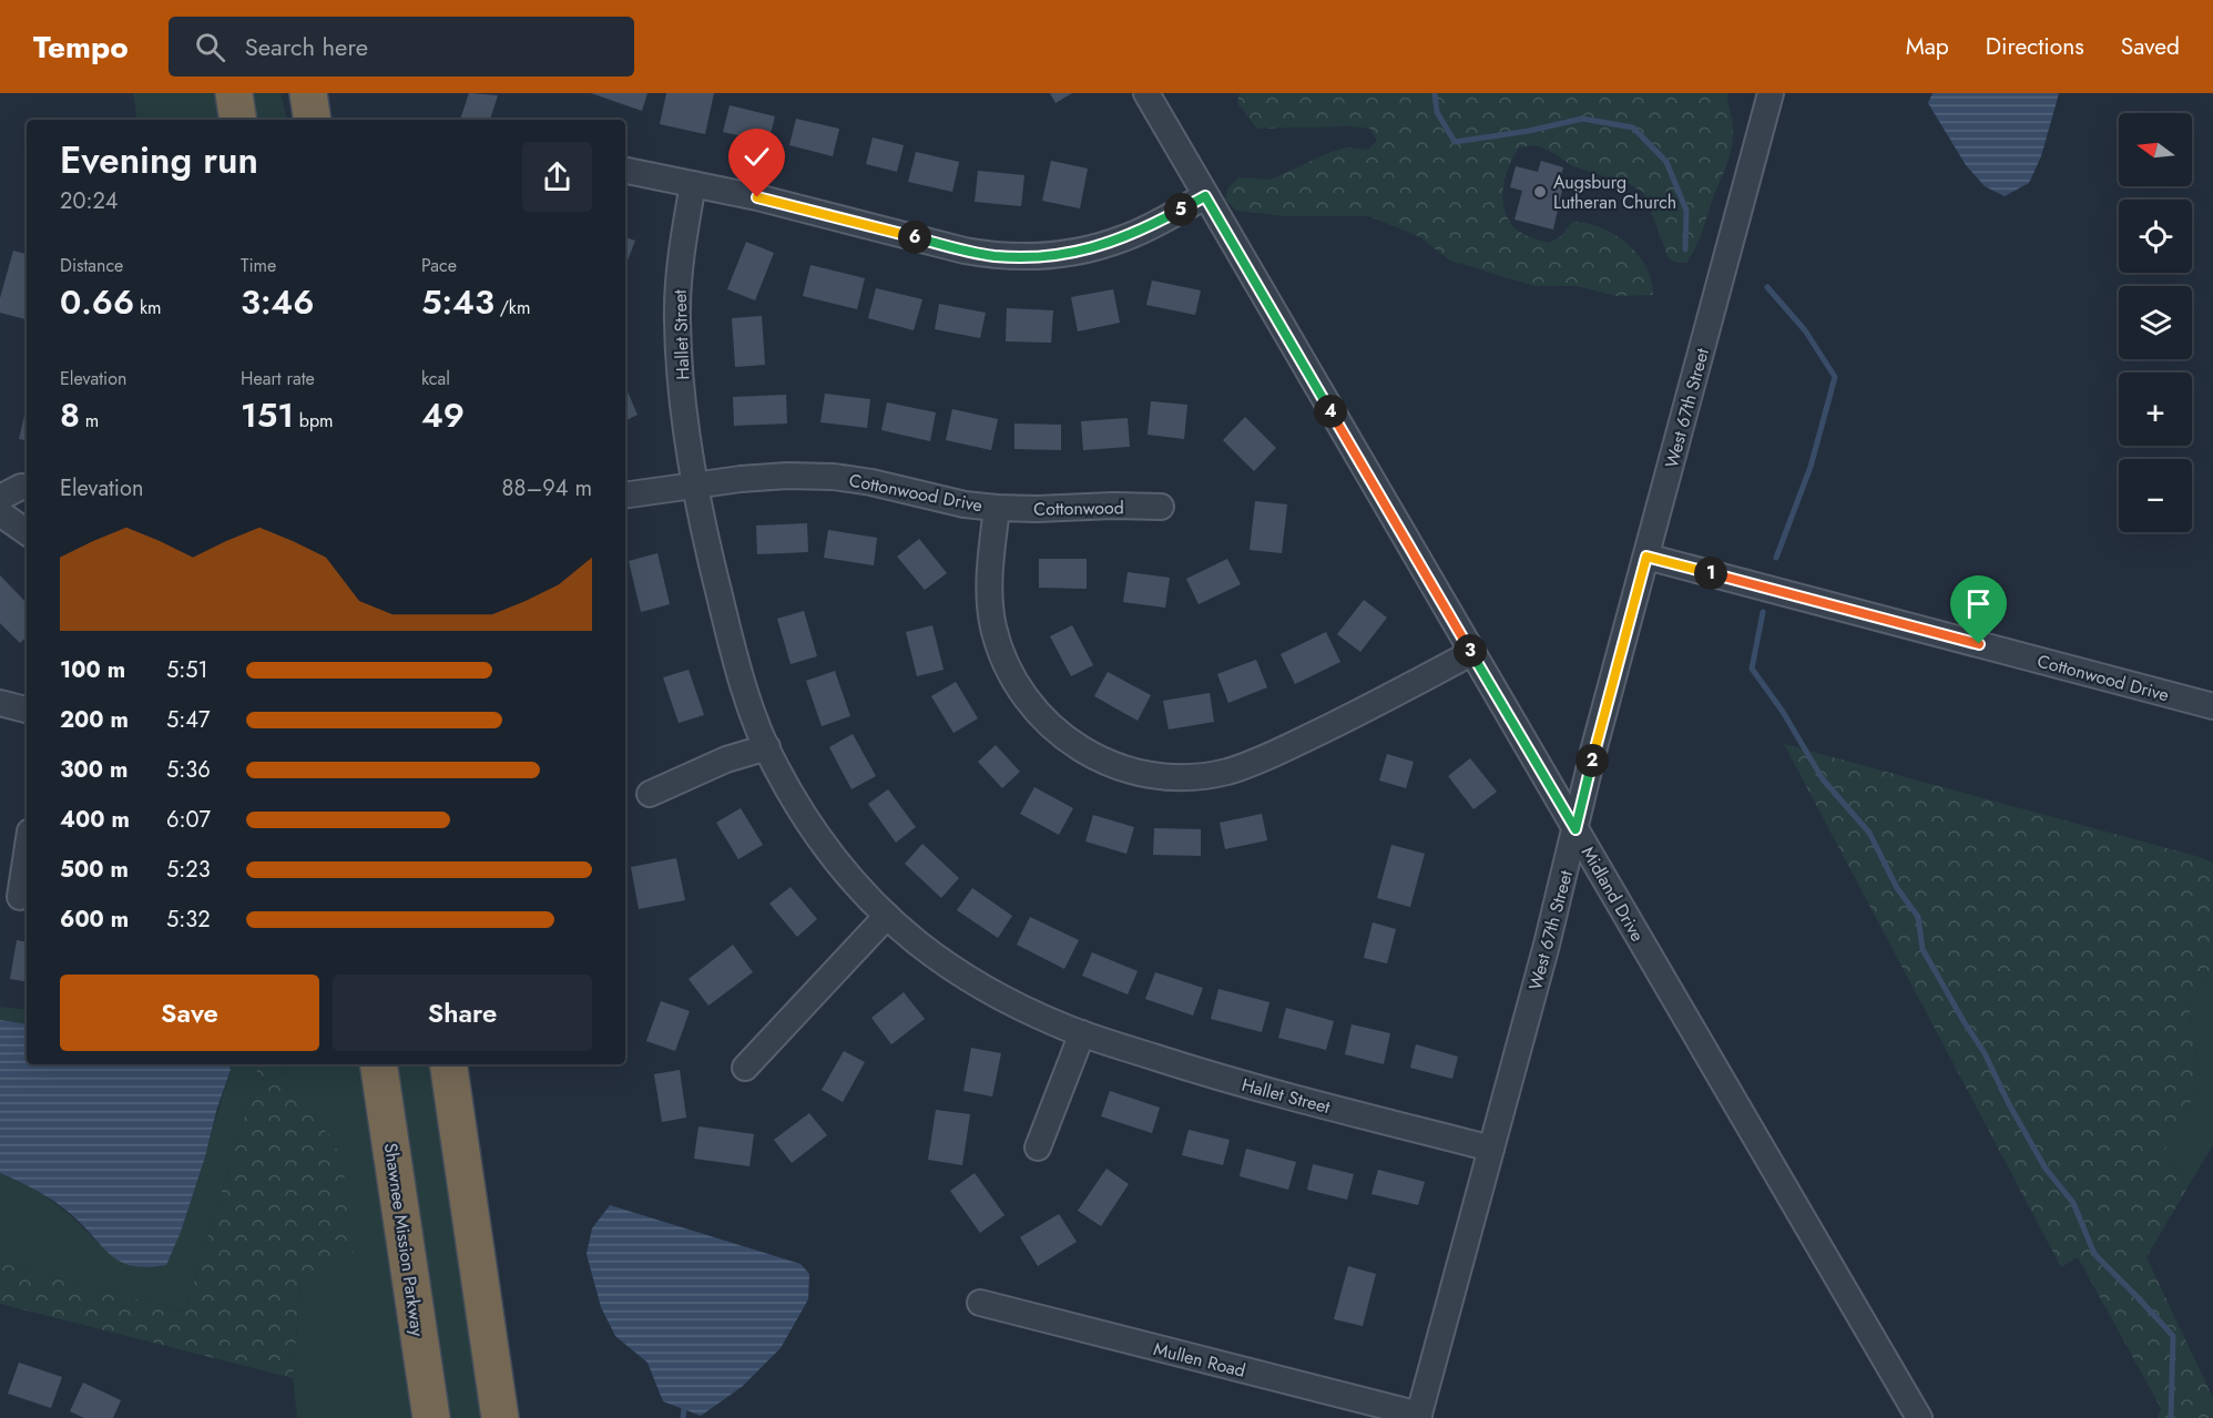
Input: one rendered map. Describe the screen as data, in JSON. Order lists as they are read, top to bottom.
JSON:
{
  "streets": {
    "highway": ["Shawnee Mission Parkway"],
    "street": [
      "Hallet Street",
      "West 67th Street",
      "Cottonwood Drive",
      "Cottonwood",
      "Midland Drive",
      "Mullen Road"
    ]
  },
  "crossings": [
    ["Hallet Street", "West 67th Street"],
    ["Hallet Street", "Cottonwood Drive"],
    ["West 67th Street", "Cottonwood Drive"],
    ["West 67th Street", "Midland Drive"],
    ["West 67th Street", "Mullen Road"],
    ["Cottonwood Drive", "Cottonwood"],
    ["Cottonwood Drive", "Midland Drive"]
  ],
  "places": ["Augsburg Lutheran Church"],
  "north": "left",
  "page": {
    "header": "Tempo",
    "search": "Search here",
    "nav": ["Map", "Directions", "Saved"],
    "map_buttons": ["+", "−"],
    "heading": ["Evening run", "20:24"],
    "pins": [
      "5",
      "6",
      "4",
      "1",
      "3",
      "2"
    ],
    "stats": [
      ["Distance", "0.66 km"],
      ["Time", "3:46"],
      ["Pace", "5:43 /km"],
      ["Elevation", "8 m"],
      ["Heart rate", "151 bpm"],
      ["kcal", "49"]
    ],
    "chart": ["Elevation", "88–94 m"],
    "list": [
      {
        "name": "100 m",
        "note": "5:51"
      },
      {
        "name": "200 m",
        "note": "5:47"
      },
      {
        "name": "300 m",
        "note": "5:36"
      },
      {
        "name": "400 m",
        "note": "6:07"
      },
      {
        "name": "500 m",
        "note": "5:23"
      },
      {
        "name": "600 m",
        "note": "5:32"
      }
    ],
    "buttons": ["Save", "Share"]
  }
}
